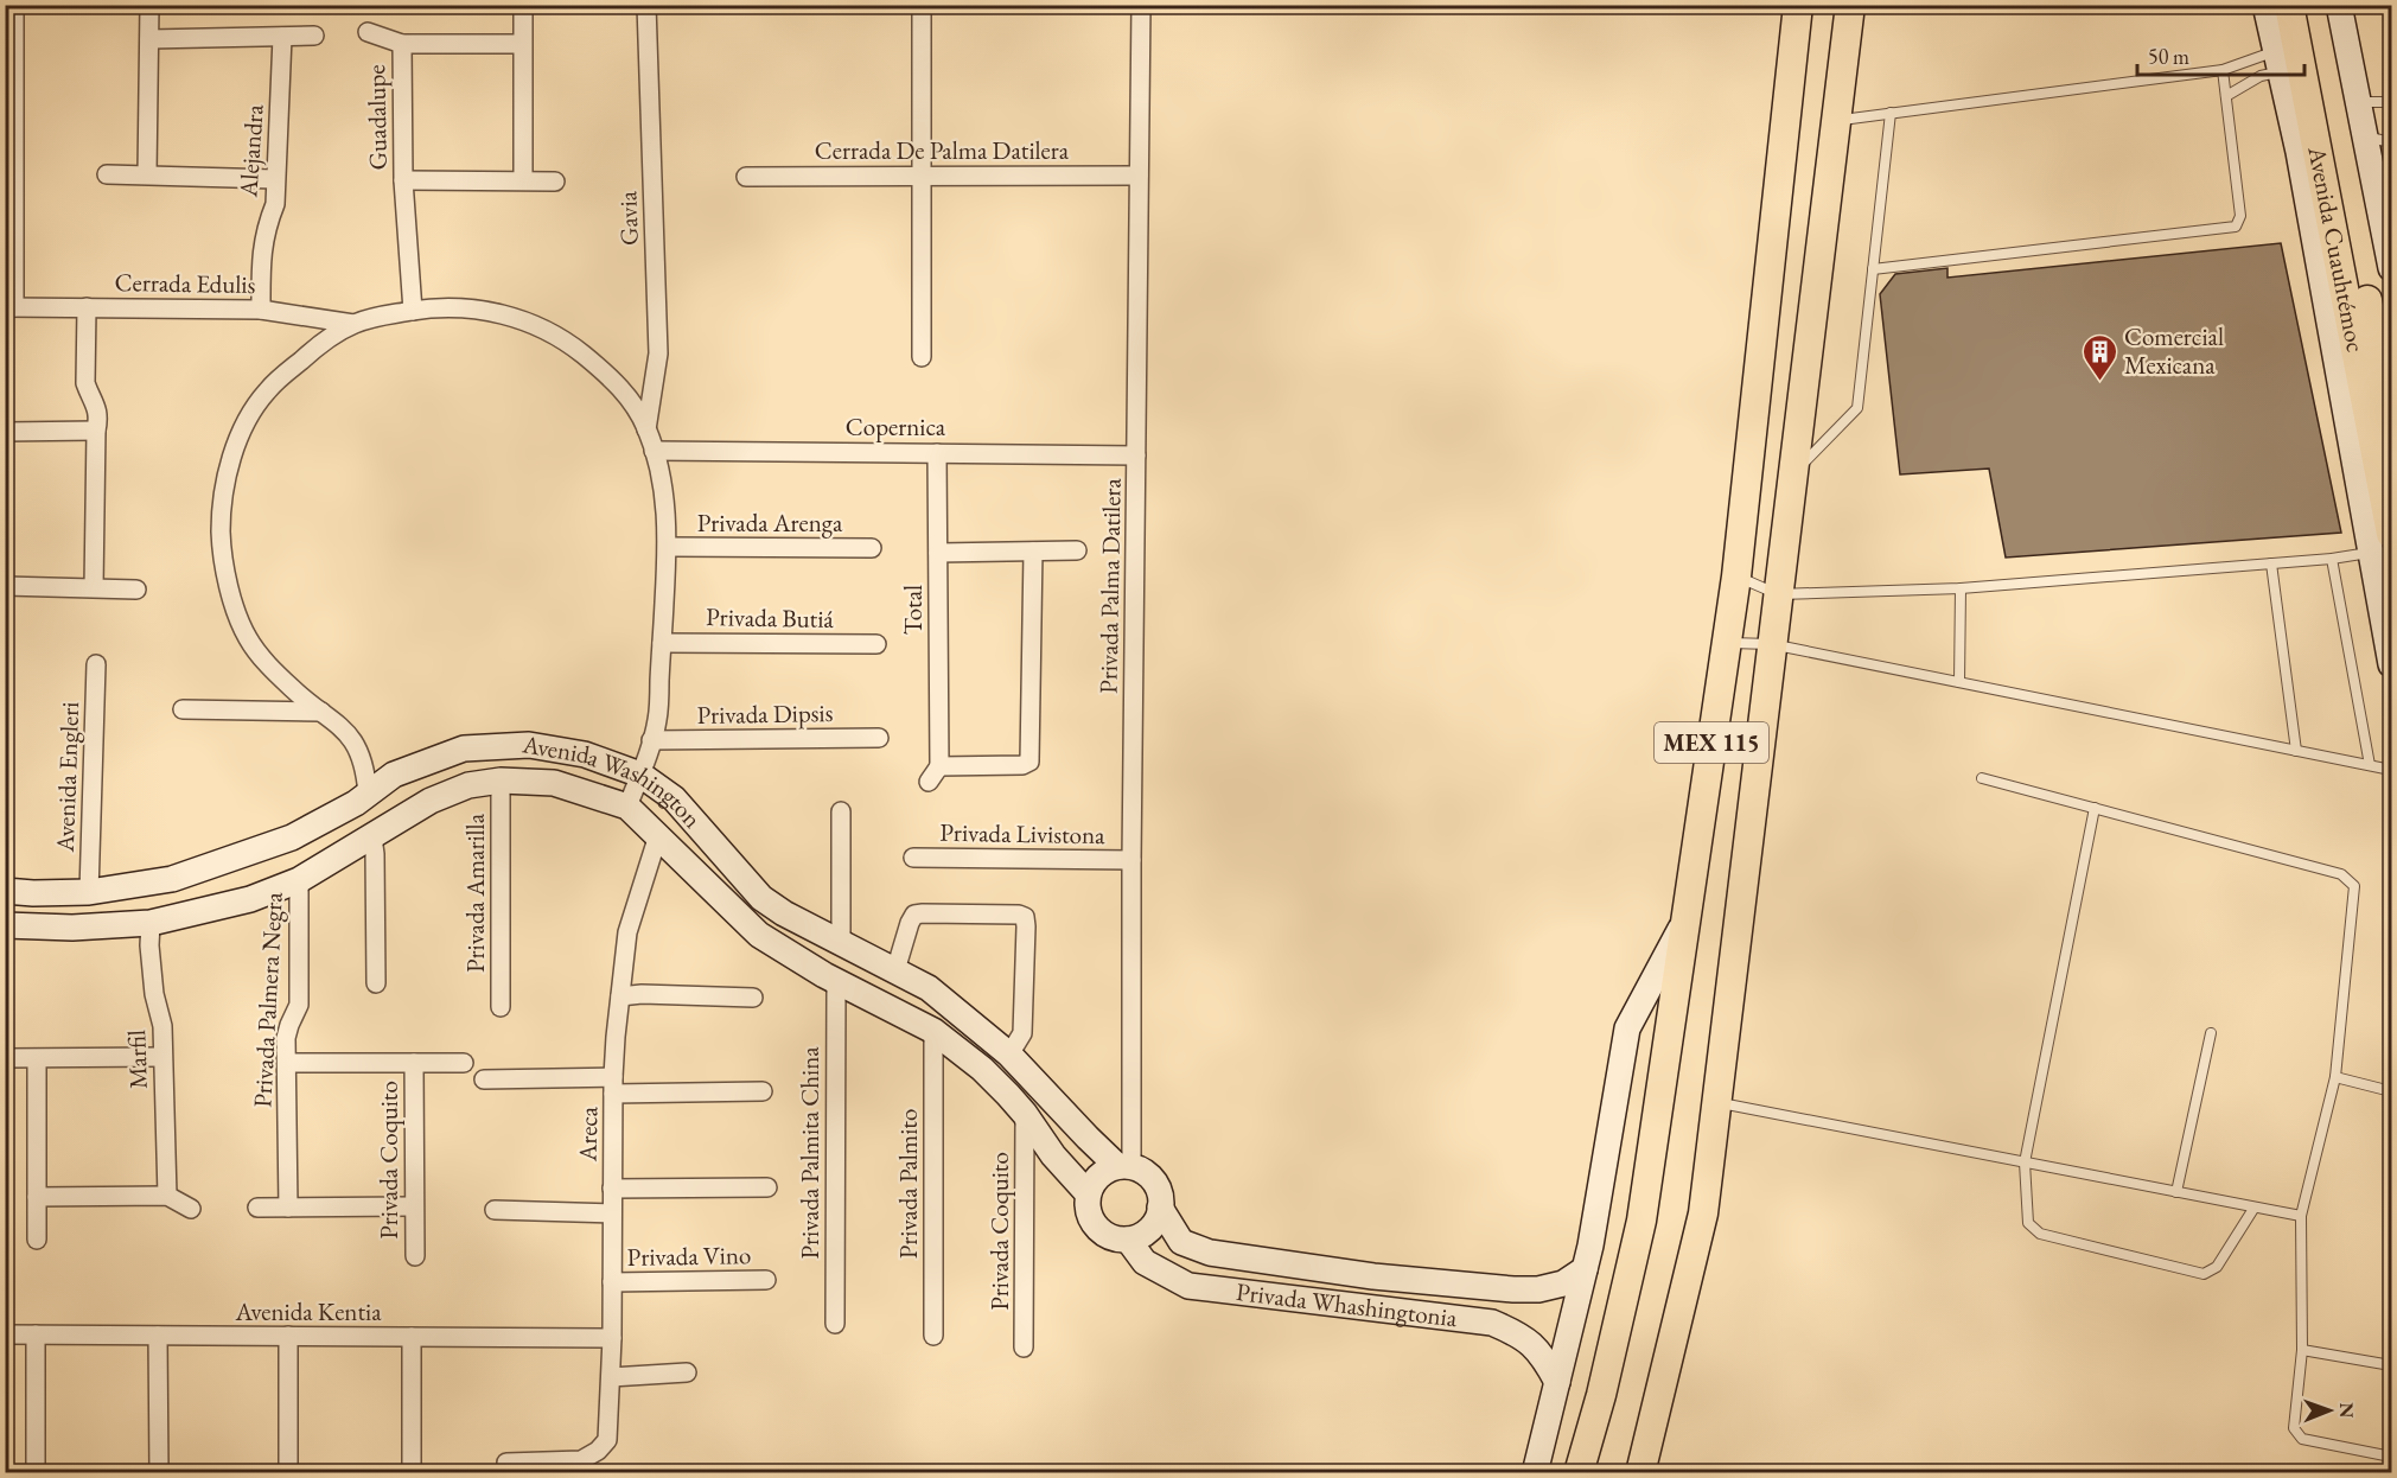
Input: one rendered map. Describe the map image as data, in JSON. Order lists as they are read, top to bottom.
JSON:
{
  "streets": {
    "main road": [
      "Avenida Cuauhtémoc",
      "MEX 115",
      "Avenida Washington",
      "Privada Whashingtonia"
    ],
    "street": [
      "Guadalupe",
      "Alejandra",
      "Cerrada De Palma Datilera",
      "Gavia",
      "Cerrada Edulis",
      "Copernica",
      "Privada Arenga",
      "Privada Palma Datilera",
      "Total",
      "Privada Butiá",
      "Privada Dipsis",
      "Avenida Engleri",
      "Privada Livistona",
      "Privada Amarilla",
      "Privada Palmera Negra",
      "Marfil",
      "Areca",
      "Privada Palmita China",
      "Privada Coquito",
      "Privada Palmito",
      "Privada Vino",
      "Avenida Kentia"
    ]
  },
  "crossings": [
    ["Alejandra", "Cerrada Edulis"],
    ["Cerrada De Palma Datilera", "Privada Palma Datilera"],
    ["Copernica", "Privada Palma Datilera"],
    ["Copernica", "Total"],
    ["Privada Palma Datilera", "Avenida Washington"],
    ["Privada Palma Datilera", "Privada Livistona"],
    ["Privada Palma Datilera", "Privada Whashingtonia"],
    ["Avenida Engleri", "Avenida Washington"],
    ["Avenida Washington", "Privada Amarilla"],
    ["Avenida Washington", "Privada Palmera Negra"],
    ["Avenida Washington", "Marfil"],
    ["Avenida Washington", "Areca"],
    ["Avenida Washington", "Privada Palmita China"],
    ["Avenida Washington", "Privada Coquito"],
    ["Avenida Washington", "Privada Palmito"],
    ["Avenida Washington", "Privada Whashingtonia"],
    ["Areca", "Privada Vino"],
    ["Areca", "Avenida Kentia"]
  ],
  "places": {
    "building": ["Comercial Mexicana"]
  },
  "scale_bar": "50 m",
  "north": "right"
}
